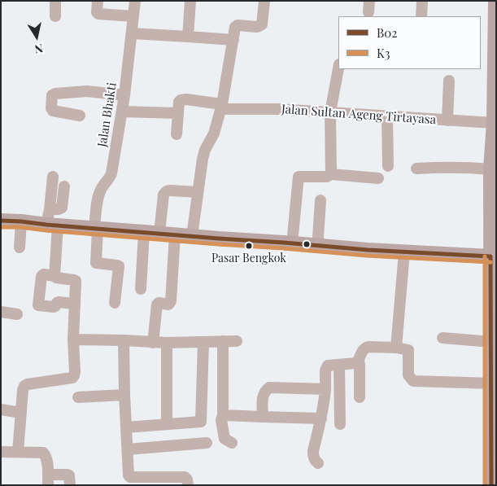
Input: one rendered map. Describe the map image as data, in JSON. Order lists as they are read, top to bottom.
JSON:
{
  "streets": {
    "street": ["Jalan Bhakti", "Jalan Sultan Ageng Tirtayasa"]
  },
  "places": ["Pasar Bengkok"],
  "lines": ["transit line B02", "transit line K3"],
  "legend": ["B02", "K3"],
  "north": "bottom"
}
